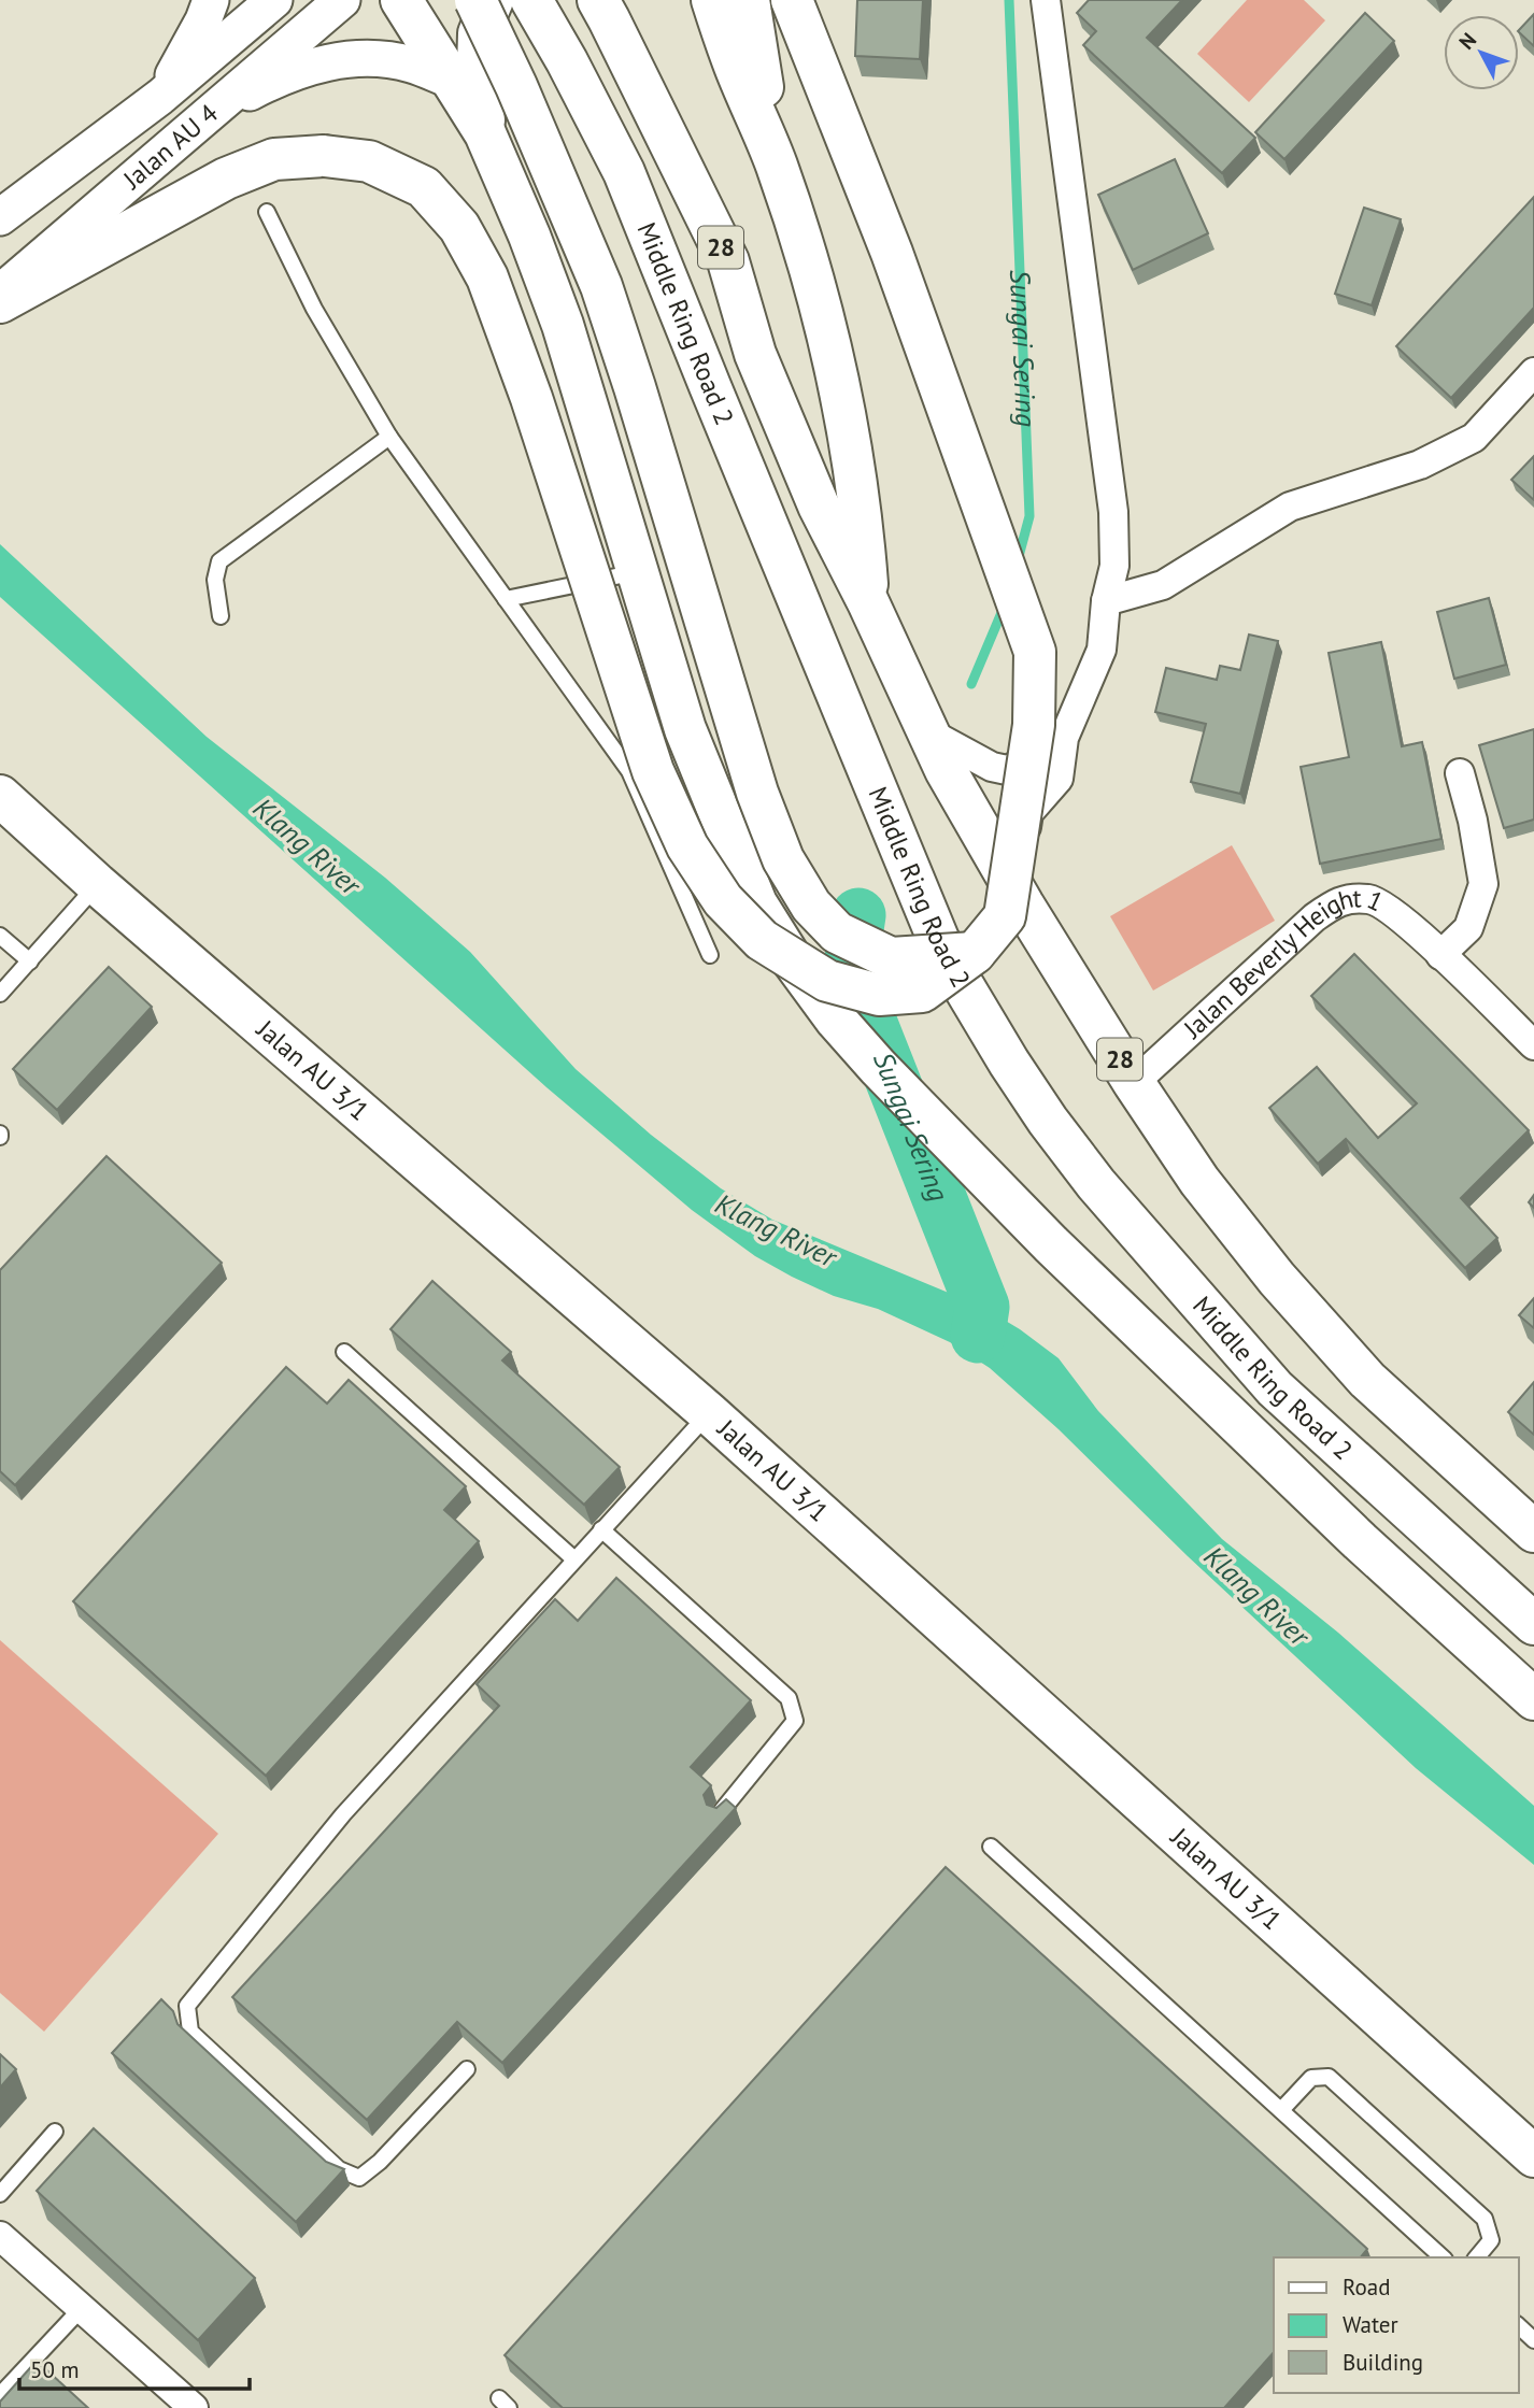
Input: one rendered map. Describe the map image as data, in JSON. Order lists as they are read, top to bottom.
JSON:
{
  "streets": {
    "main road": ["28", "Middle Ring Road 2", "Jalan AU 3/1"],
    "street": ["Jalan AU 4", "Jalan Beverly Height 1"]
  },
  "crossings": [
    ["Middle Ring Road 2", "Jalan Beverly Height 1"]
  ],
  "water": ["Sungai Sering", "Klang River"],
  "legend": ["Road", "Water", "Building"],
  "scale_bar": "50 m",
  "north": "top left"
}
